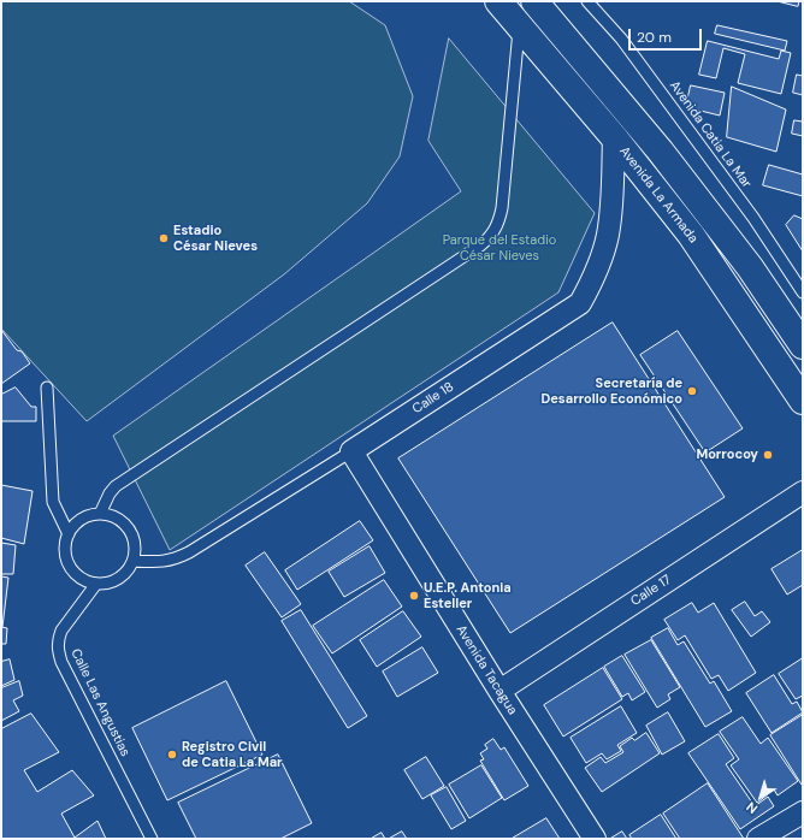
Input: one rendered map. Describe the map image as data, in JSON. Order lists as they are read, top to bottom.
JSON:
{
  "streets": {
    "main road": ["Avenida La Armada"],
    "street": ["Calle 18", "Calle 17", "Avenida Tacagua"],
    "lane": ["Avenida Catia La Mar", "Calle Las Angustias"]
  },
  "crossings": [
    ["Avenida La Armada", "Calle 18"],
    ["Calle 18", "Avenida Tacagua"],
    ["Calle 18", "Calle Las Angustias"],
    ["Calle 17", "Avenida Tacagua"]
  ],
  "parks": ["Parque del Estadio César Nieves"],
  "places": [
    "Estadio César Nieves",
    "Secretaría de Desarrollo Económico",
    "Morrocoy",
    "U.E.P. Antonia Esteller",
    "Registro Civil de Catia La Mar"
  ],
  "scale_bar": "20 m",
  "north": "bottom left"
}
